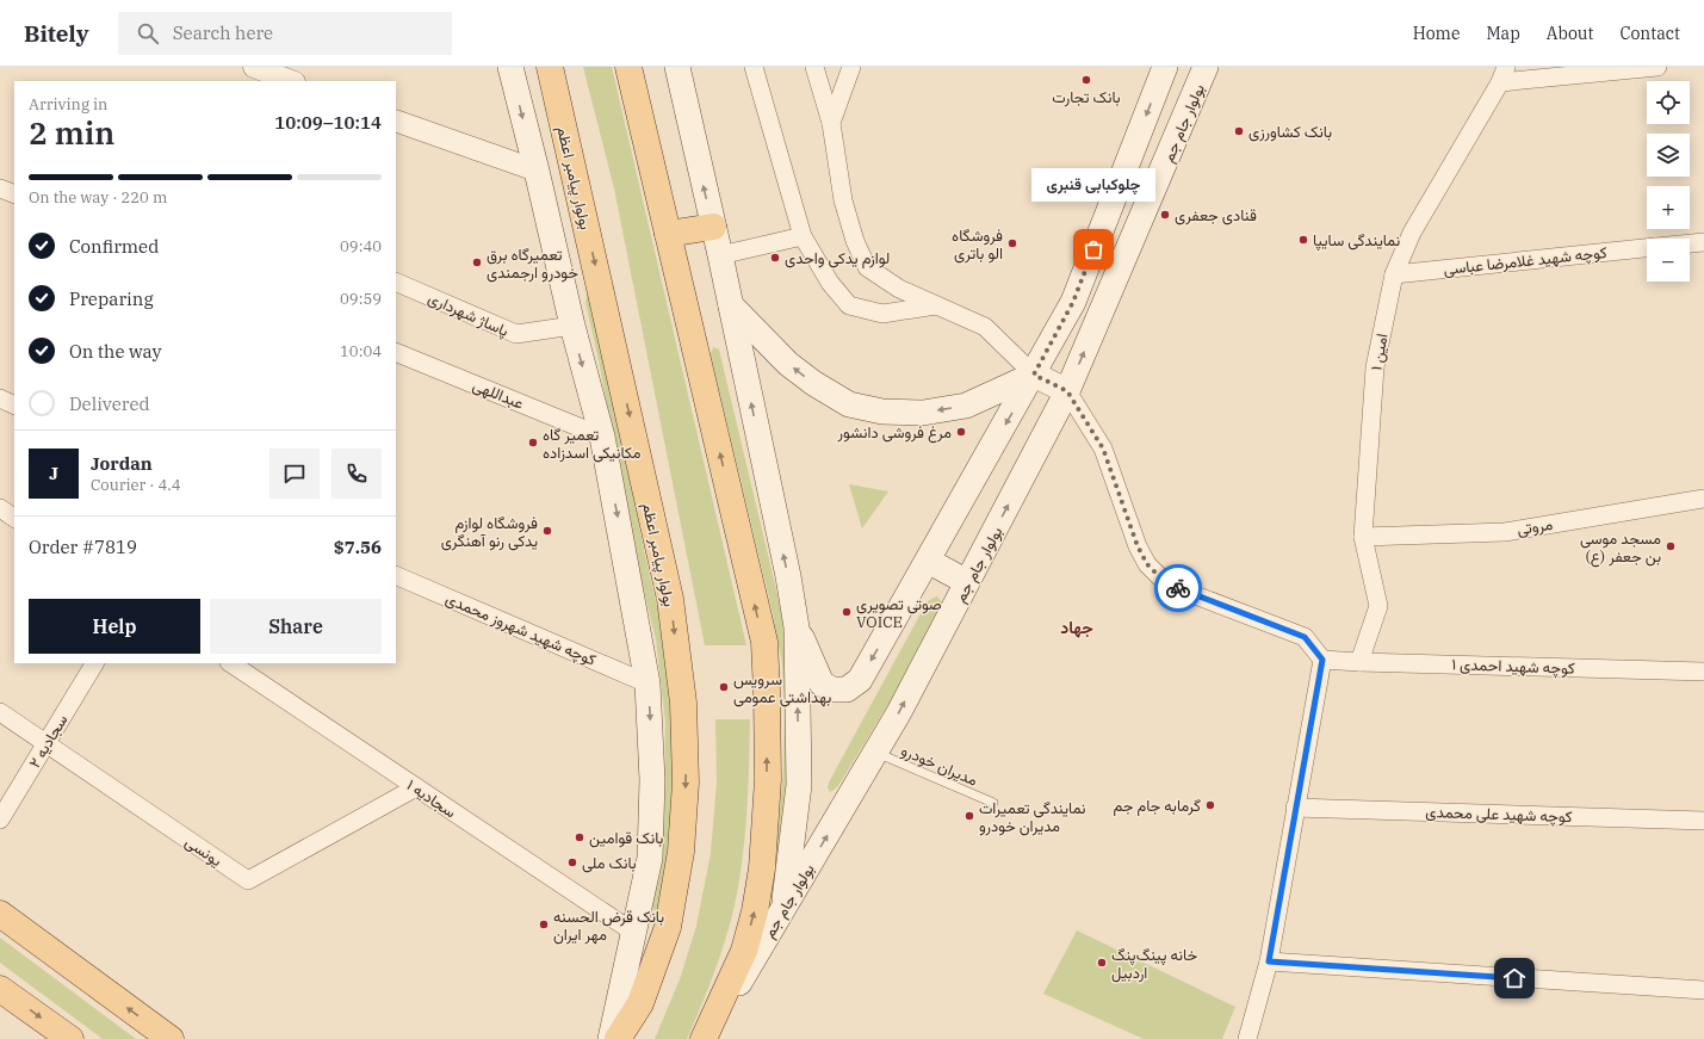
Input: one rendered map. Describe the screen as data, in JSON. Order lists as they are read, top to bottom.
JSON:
{
  "streets": {
    "main road": ["بولوار جام جم", "بولوار پیامبر اعظم"],
    "street": [
      "کوچه شهید غلامرضا عباسی",
      "پاساژ شهرداری",
      "امین ۱",
      "عبداللهی",
      "مروتی",
      "کوچه شهید شهروز محمدی",
      "کوچه شهید احمدی ۱",
      "سجادیه ۲",
      "سجادیه ۱",
      "کوچه شهید علی محمدی",
      "یونسی"
    ],
    "lane": ["مدیران خودرو"]
  },
  "crossings": [
    ["بولوار جام جم", "مدیران خودرو"],
    ["کوچه شهید غلامرضا عباسی", "امین ۱"],
    ["امین ۱", "مروتی"],
    ["امین ۱", "کوچه شهید احمدی ۱"],
    ["سجادیه ۲", "یونسی"],
    ["سجادیه ۱", "یونسی"]
  ],
  "districts": ["جهاد"],
  "places": [
    "بانک تجارت",
    "بانک کشاورزی",
    "قنادی جعفری",
    "نمایندگی سایپا",
    "فروشگاه الو باتری",
    "چلوکبابی قنبری",
    "لوازم یدکی واحدی",
    "تعمیرگاه برق خودرو ارجمندی",
    "مرغ فروشی دانشور",
    "تعمیر گاه مکانیکی اسدزاده",
    "فروشگاه لوازم یدکی رنو آهنگری",
    "مسجد موسی بن جعفر (ع)",
    "صوتی تصویری VOICE",
    "سرویس بهداشتی عمومی",
    "گرمابه جام جم",
    "نمایندگی تعمیرات مدیران خودرو",
    "بانک قوامین",
    "بانک ملی",
    "بانک قرض الحسنه مهر ایران",
    "خانه پینگ‌پنگ اردبیل"
  ],
  "page": {
    "header": "Bitely",
    "search": "Search here",
    "nav": [
      "Home",
      "Map",
      "About",
      "Contact"
    ],
    "map_buttons": ["+", "−"],
    "heading": ["2 min", "Arriving in", "10:09–10:14"],
    "panel": [
      "Jordan",
      "Courier · 4.4",
      "Order #7819",
      "$7.56"
    ],
    "bar": "On the way · 220 m",
    "bubble": "چلوکبابی قنبری",
    "list": [
      ["Confirmed", "09:40"],
      ["Preparing", "09:59"],
      ["On the way", "10:04"],
      "Delivered"
    ],
    "round": "J",
    "buttons": ["Help", "Share"]
  }
}
